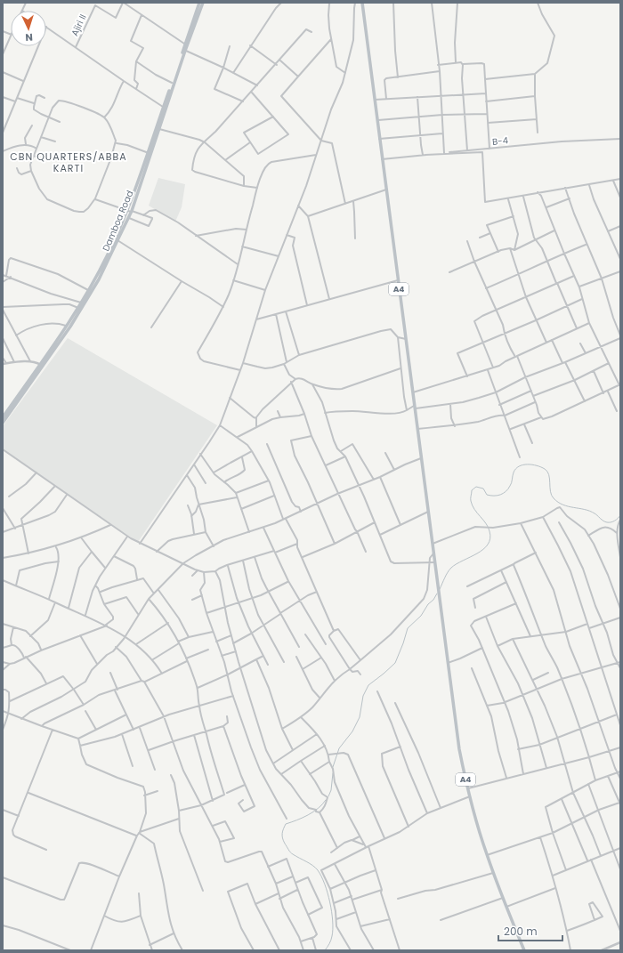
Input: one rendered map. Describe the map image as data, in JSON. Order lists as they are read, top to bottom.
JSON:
{
  "streets": {
    "main road": ["Damboa Road", "A4"],
    "street": ["Ajiri II", "B-4"]
  },
  "crossings": [
    ["Ajiri II", "Damboa Road"],
    ["B-4", "A4"]
  ],
  "districts": ["CBN QUARTERS/ABBA KARTI"],
  "scale_bar": "200 m",
  "north": "bottom"
}
